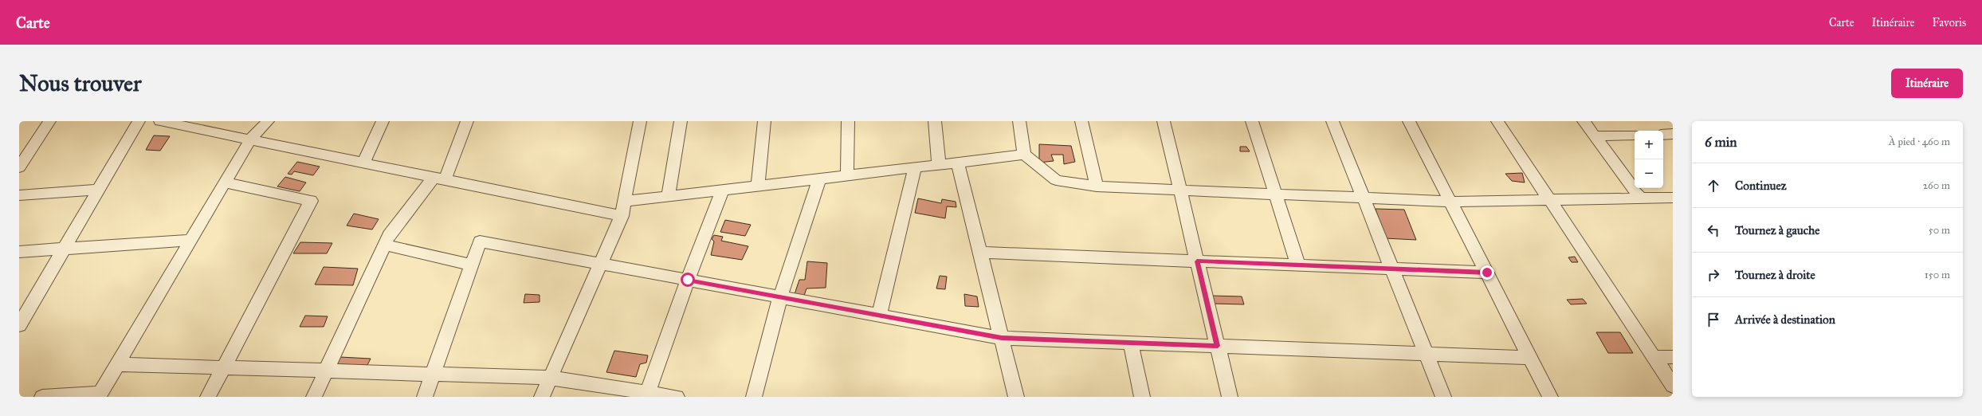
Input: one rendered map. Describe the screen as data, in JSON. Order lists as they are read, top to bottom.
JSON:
{
  "page": {
    "header": "Carte",
    "nav": ["Carte", "Itinéraire", "Favoris"],
    "buttons": "Itinéraire",
    "title": "Nous trouver",
    "heading": ["6 min", "À pied · 460 m"],
    "map_buttons": ["+", "−"],
    "list": [
      ["Continuez", "260 m"],
      ["Tournez à gauche", "50 m"],
      ["Tournez à droite", "150 m"],
      "Arrivée à destination"
    ]
  }
}
